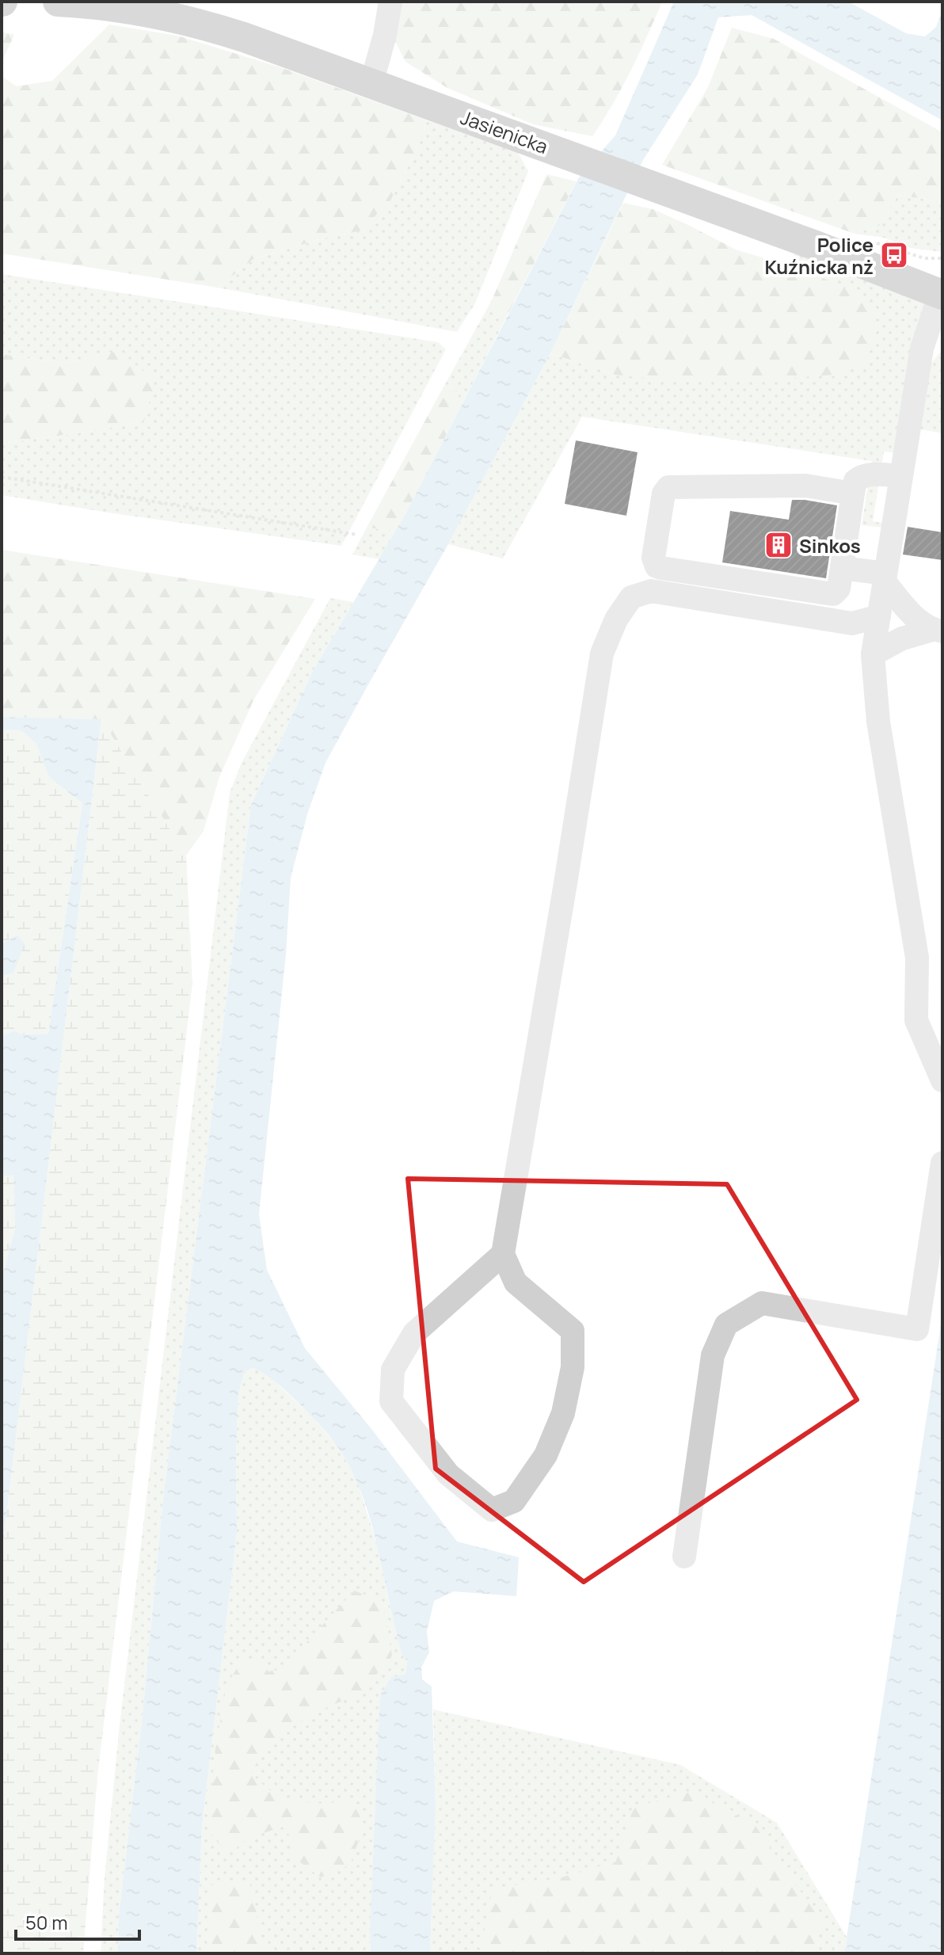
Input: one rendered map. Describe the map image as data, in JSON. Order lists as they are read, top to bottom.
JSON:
{
  "streets": {
    "main road": ["Jasienicka"]
  },
  "places": {
    "bus stop": ["Police Kuźnicka nż"],
    "building": ["Sinkos"]
  },
  "scale_bar": "50 m"
}
